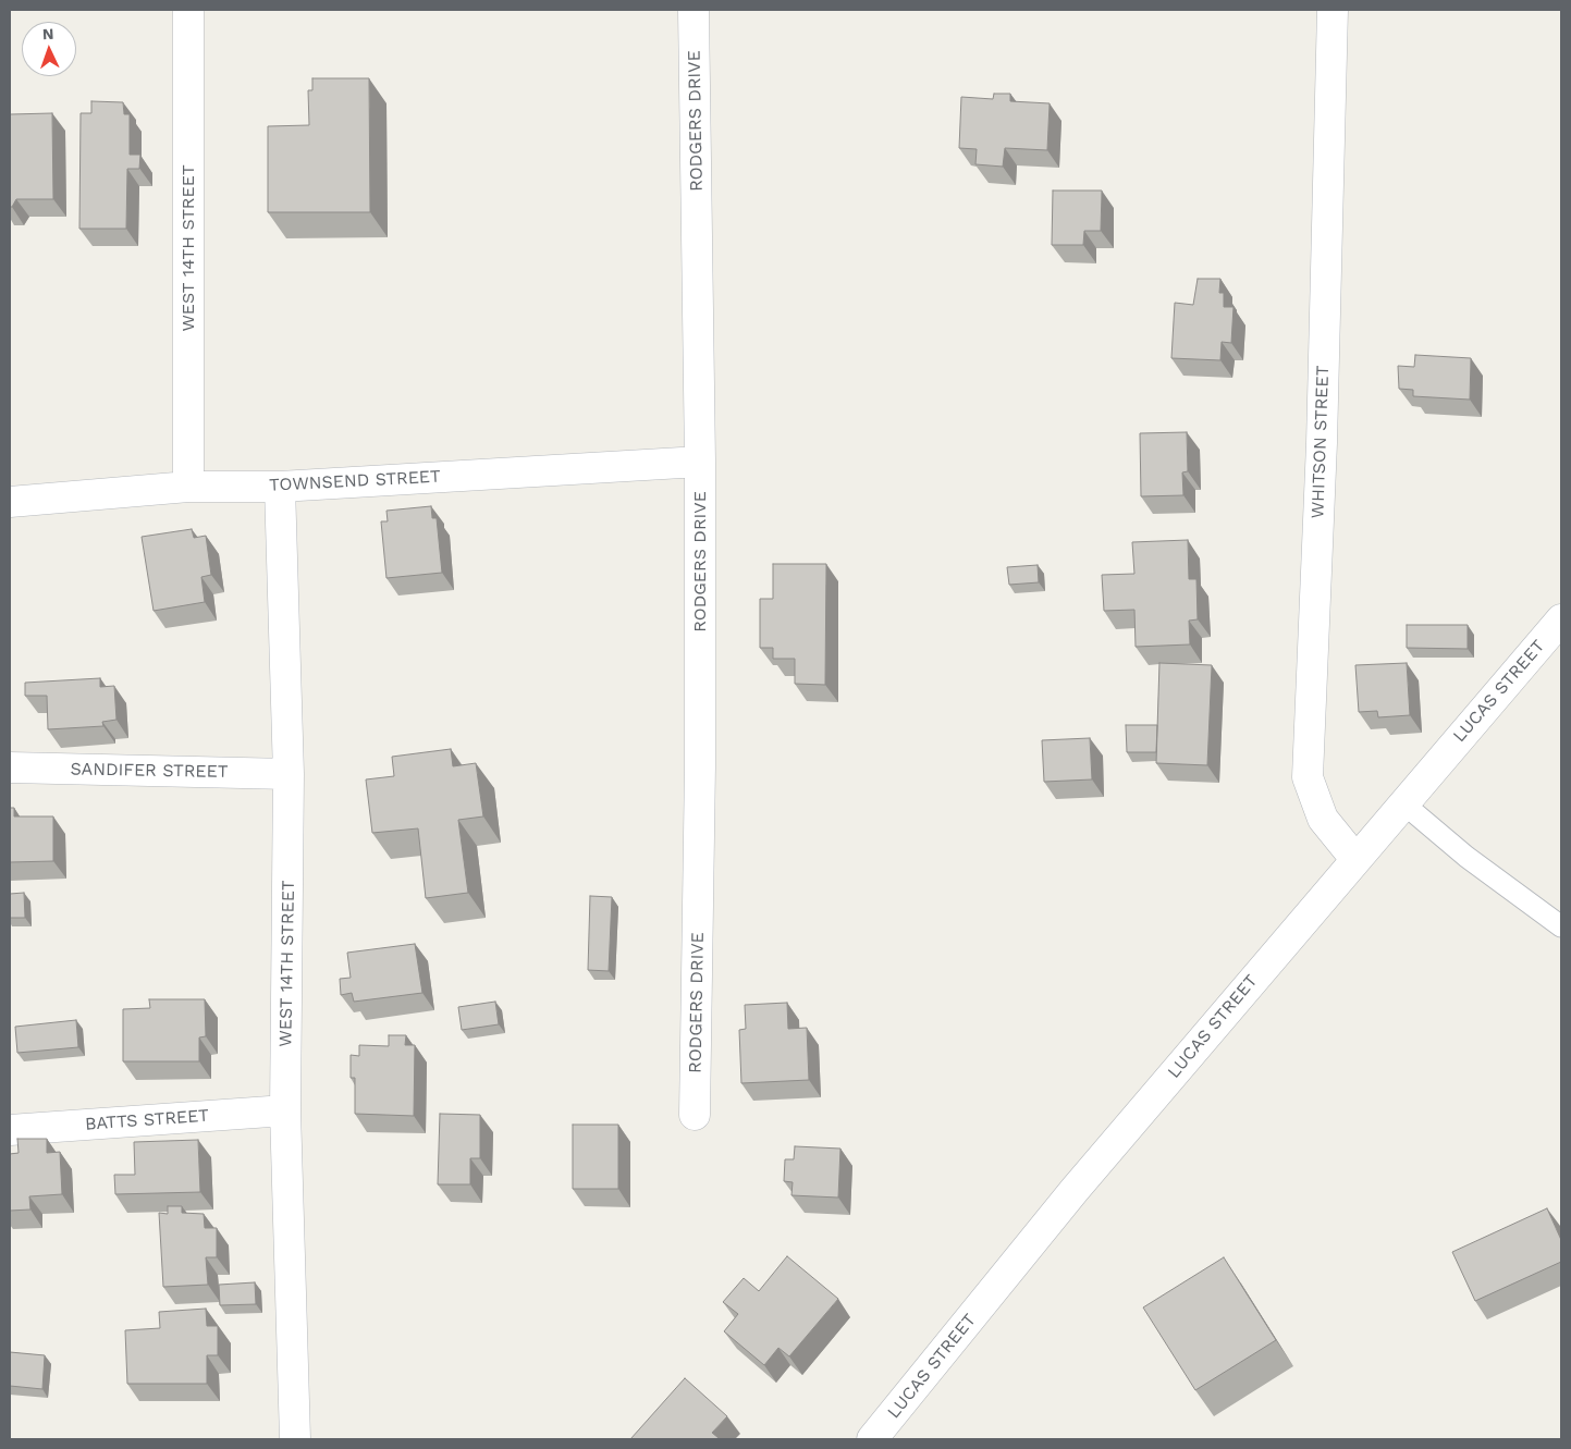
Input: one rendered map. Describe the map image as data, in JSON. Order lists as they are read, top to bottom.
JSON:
{
  "streets": {
    "street": [
      "RODGERS DRIVE",
      "WEST 14TH STREET",
      "WHITSON STREET",
      "TOWNSEND STREET",
      "LUCAS STREET",
      "SANDIFER STREET",
      "BATTS STREET"
    ]
  },
  "crossings": [
    ["RODGERS DRIVE", "TOWNSEND STREET"],
    ["WEST 14TH STREET", "TOWNSEND STREET"],
    ["WEST 14TH STREET", "SANDIFER STREET"],
    ["WEST 14TH STREET", "BATTS STREET"],
    ["WHITSON STREET", "LUCAS STREET"]
  ],
  "north": "top"
}
